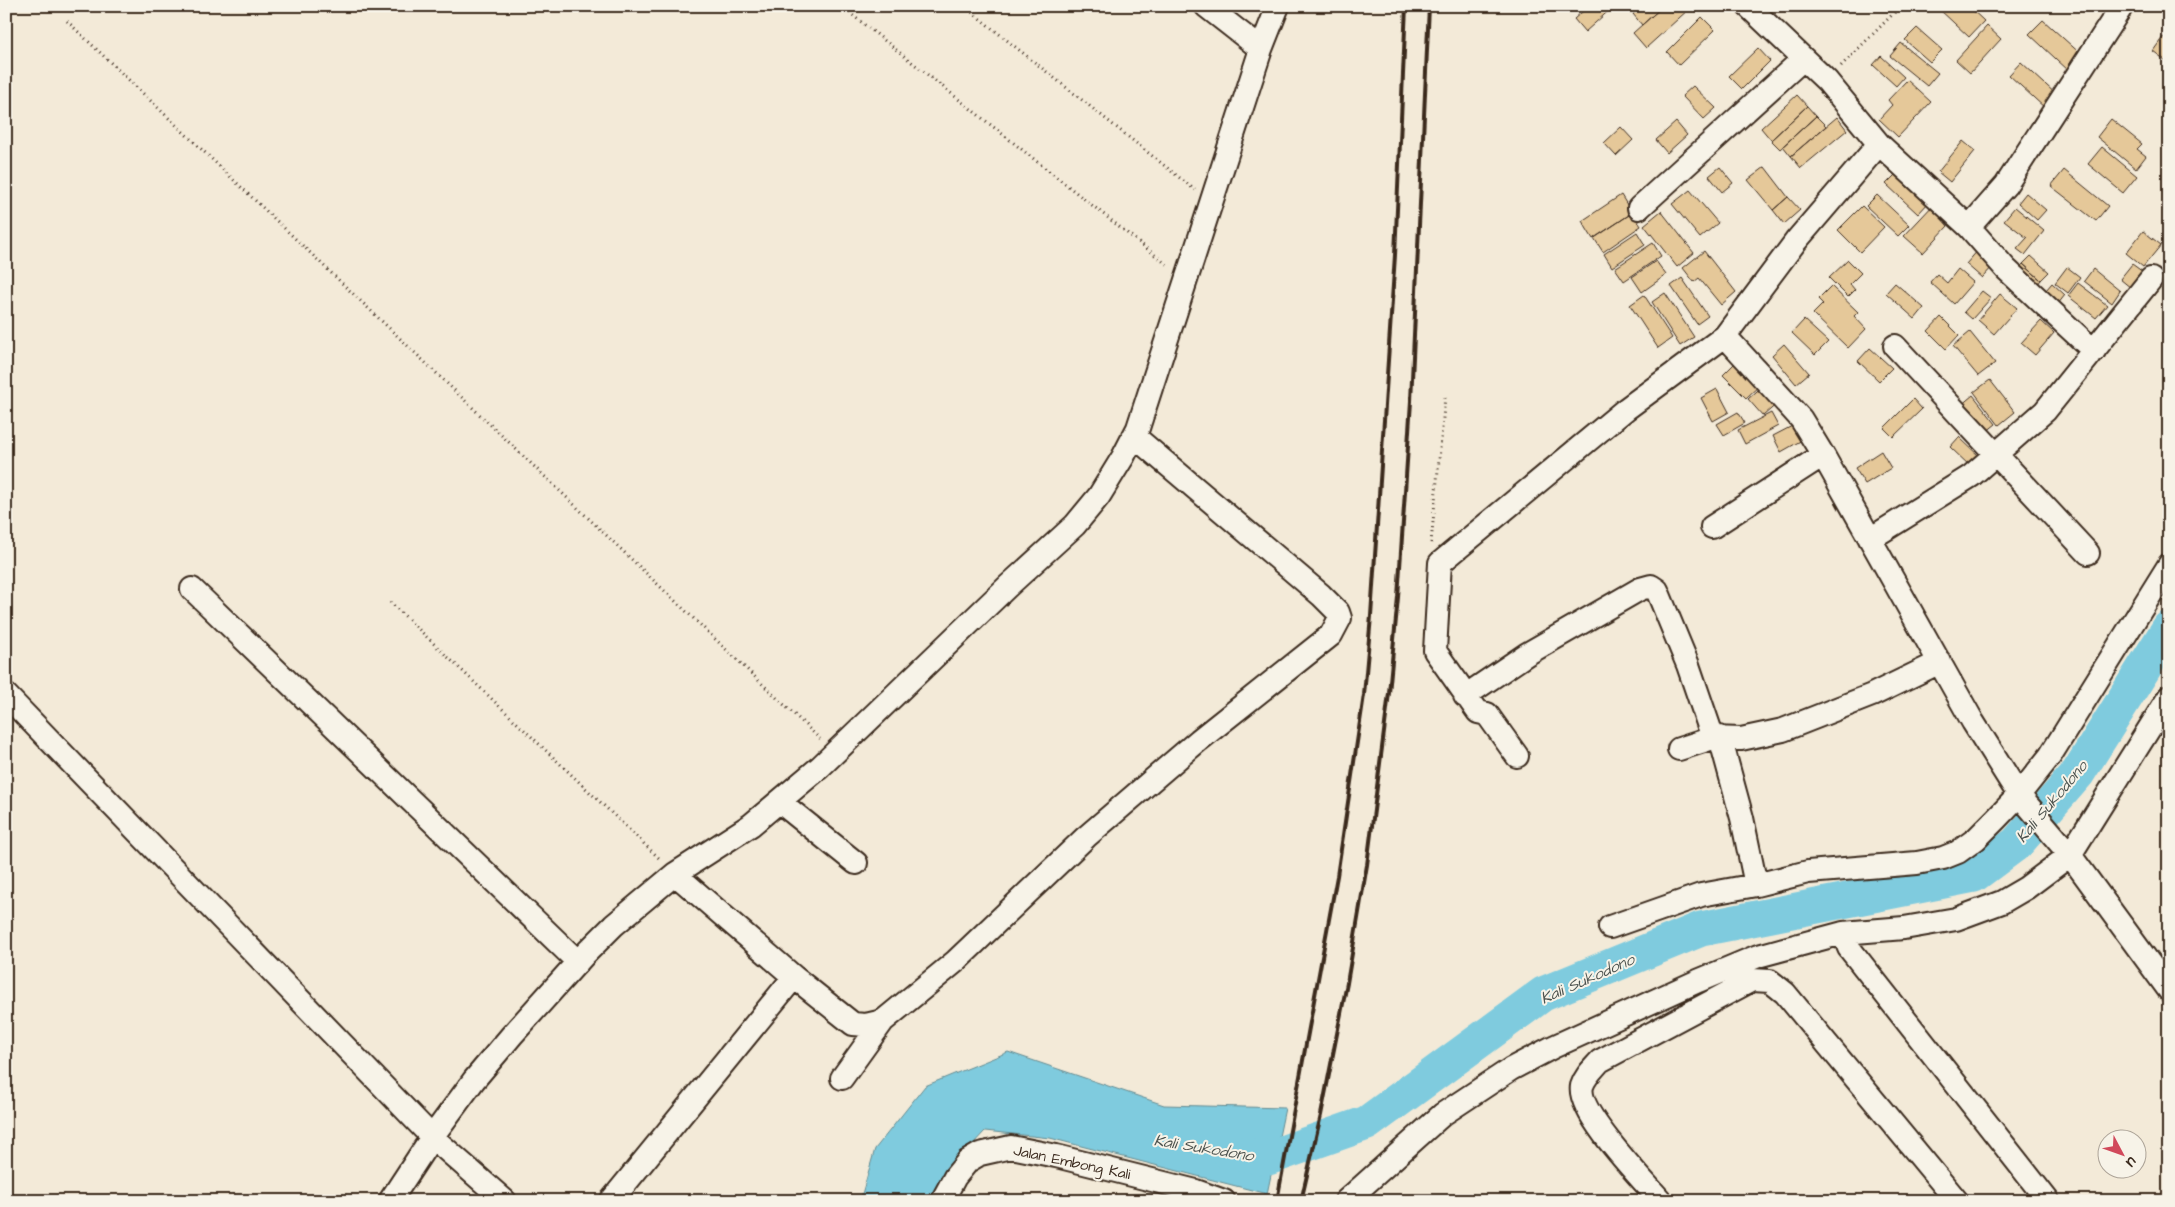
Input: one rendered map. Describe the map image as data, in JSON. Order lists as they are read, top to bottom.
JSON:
{
  "streets": {
    "street": ["Jalan Embong Kali"]
  },
  "water": ["Kali Sukodono"],
  "north": "bottom right"
}
